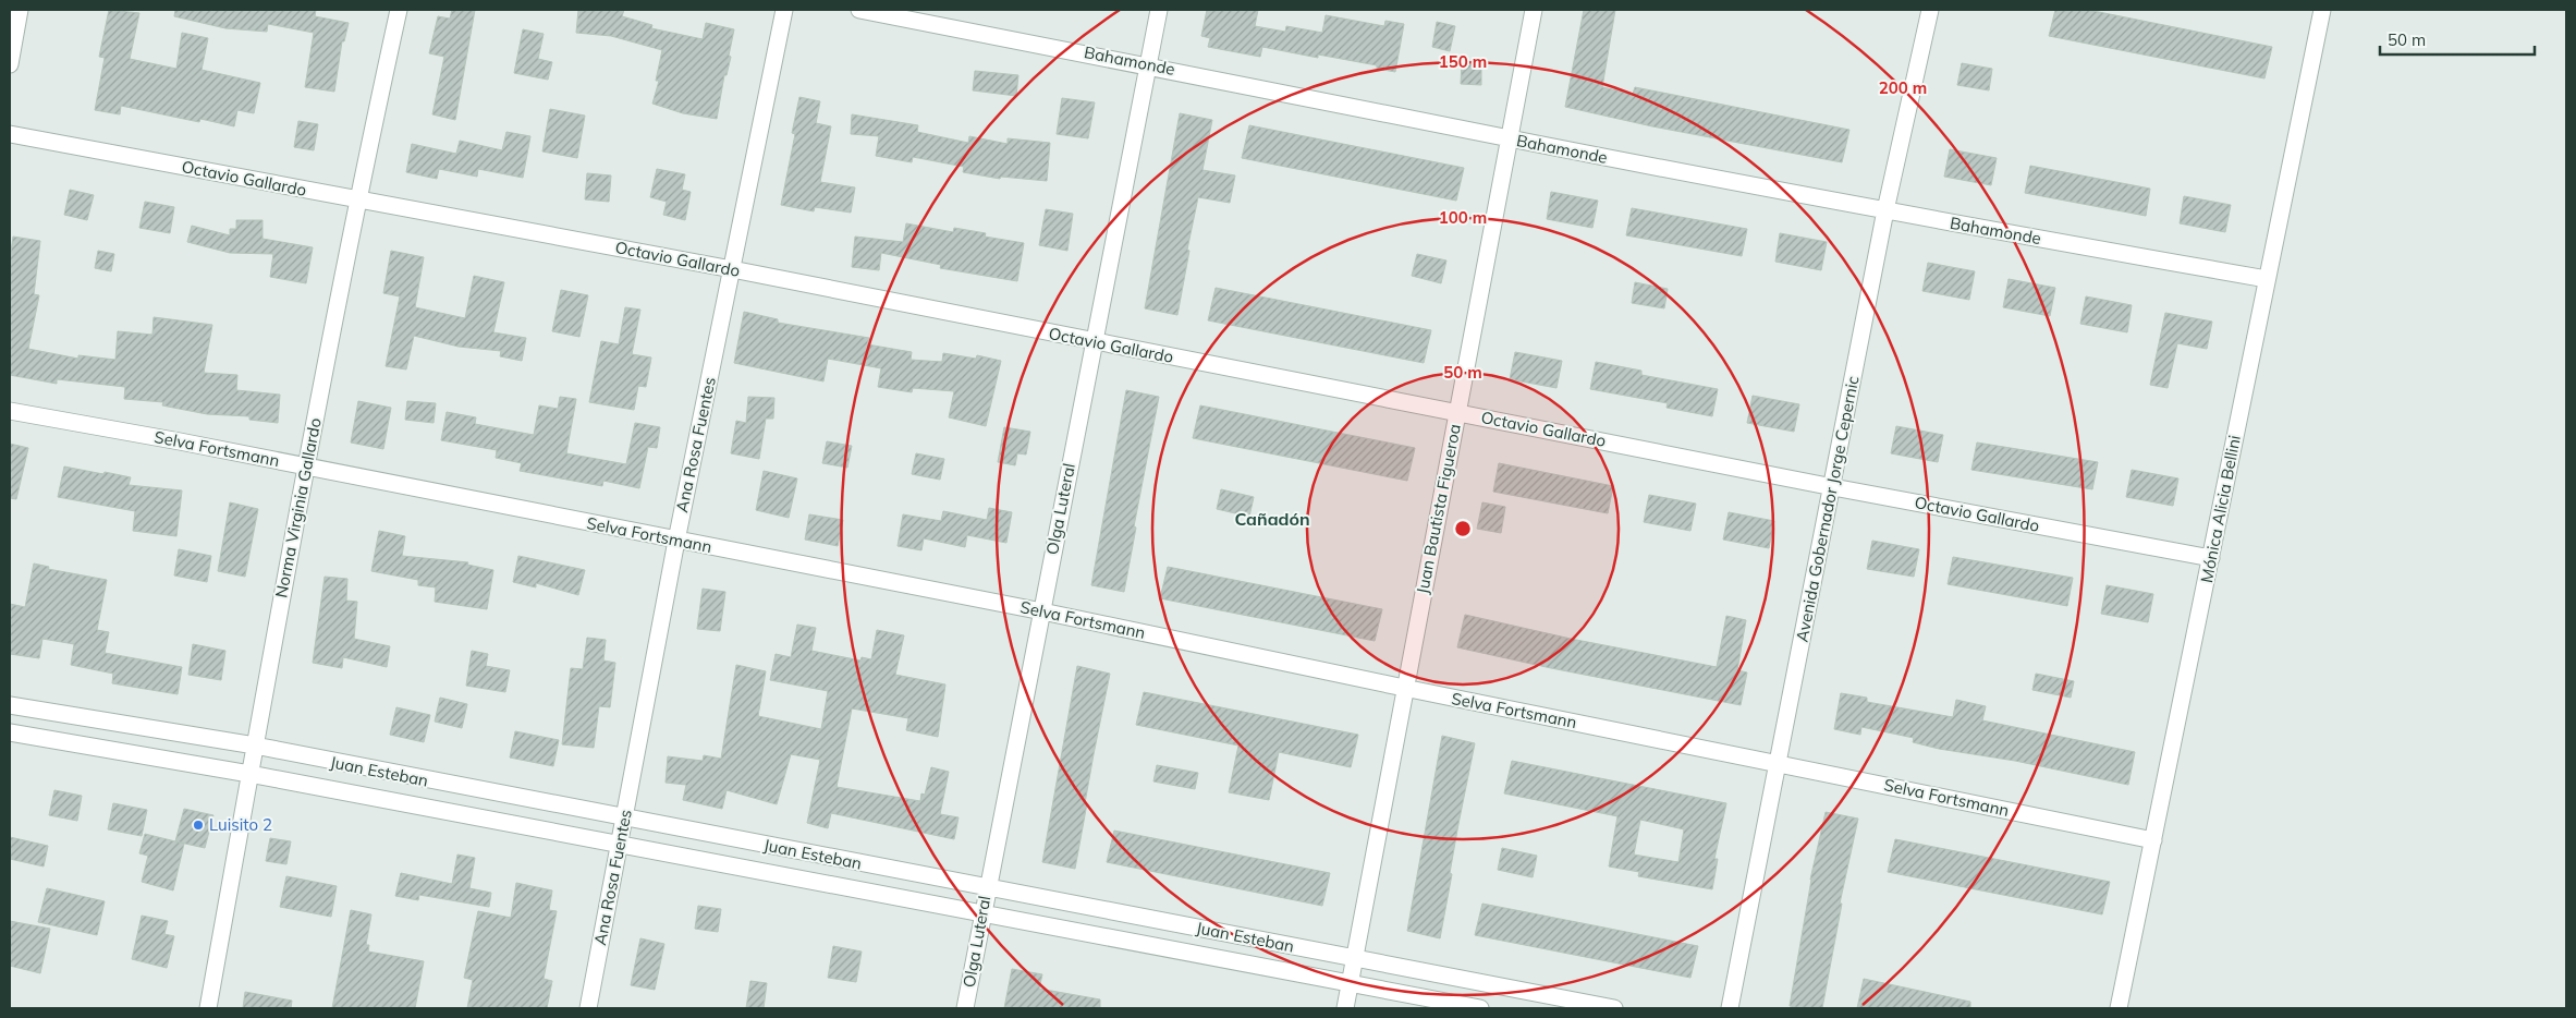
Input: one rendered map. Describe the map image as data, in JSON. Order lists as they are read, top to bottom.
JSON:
{
  "streets": {
    "street": [
      "Bahamonde",
      "Octavio Gallardo",
      "Ana Rosa Fuentes",
      "Selva Fortsmann",
      "Norma Virginia Gallardo",
      "Olga Luteral",
      "Juan Bautista Figueroa",
      "Avenida Gobernador Jorge Cepernic",
      "Mónica Alicia Bellini",
      "Juan Esteban"
    ]
  },
  "crossings": [
    ["Bahamonde", "Olga Luteral"],
    ["Bahamonde", "Juan Bautista Figueroa"],
    ["Bahamonde", "Avenida Gobernador Jorge Cepernic"],
    ["Bahamonde", "Mónica Alicia Bellini"],
    ["Octavio Gallardo", "Ana Rosa Fuentes"],
    ["Octavio Gallardo", "Norma Virginia Gallardo"],
    ["Octavio Gallardo", "Olga Luteral"],
    ["Octavio Gallardo", "Juan Bautista Figueroa"],
    ["Octavio Gallardo", "Avenida Gobernador Jorge Cepernic"],
    ["Octavio Gallardo", "Mónica Alicia Bellini"],
    ["Ana Rosa Fuentes", "Selva Fortsmann"],
    ["Ana Rosa Fuentes", "Juan Esteban"],
    ["Selva Fortsmann", "Norma Virginia Gallardo"],
    ["Selva Fortsmann", "Olga Luteral"],
    ["Selva Fortsmann", "Juan Bautista Figueroa"],
    ["Selva Fortsmann", "Avenida Gobernador Jorge Cepernic"],
    ["Selva Fortsmann", "Mónica Alicia Bellini"],
    ["Norma Virginia Gallardo", "Juan Esteban"],
    ["Olga Luteral", "Juan Esteban"],
    ["Juan Bautista Figueroa", "Juan Esteban"]
  ],
  "districts": ["Cañadón"],
  "places": ["Luisito 2"],
  "scale_bar": "50 m",
  "rings": [
    "150 m",
    "200 m",
    "100 m",
    "50 m"
  ]
}
